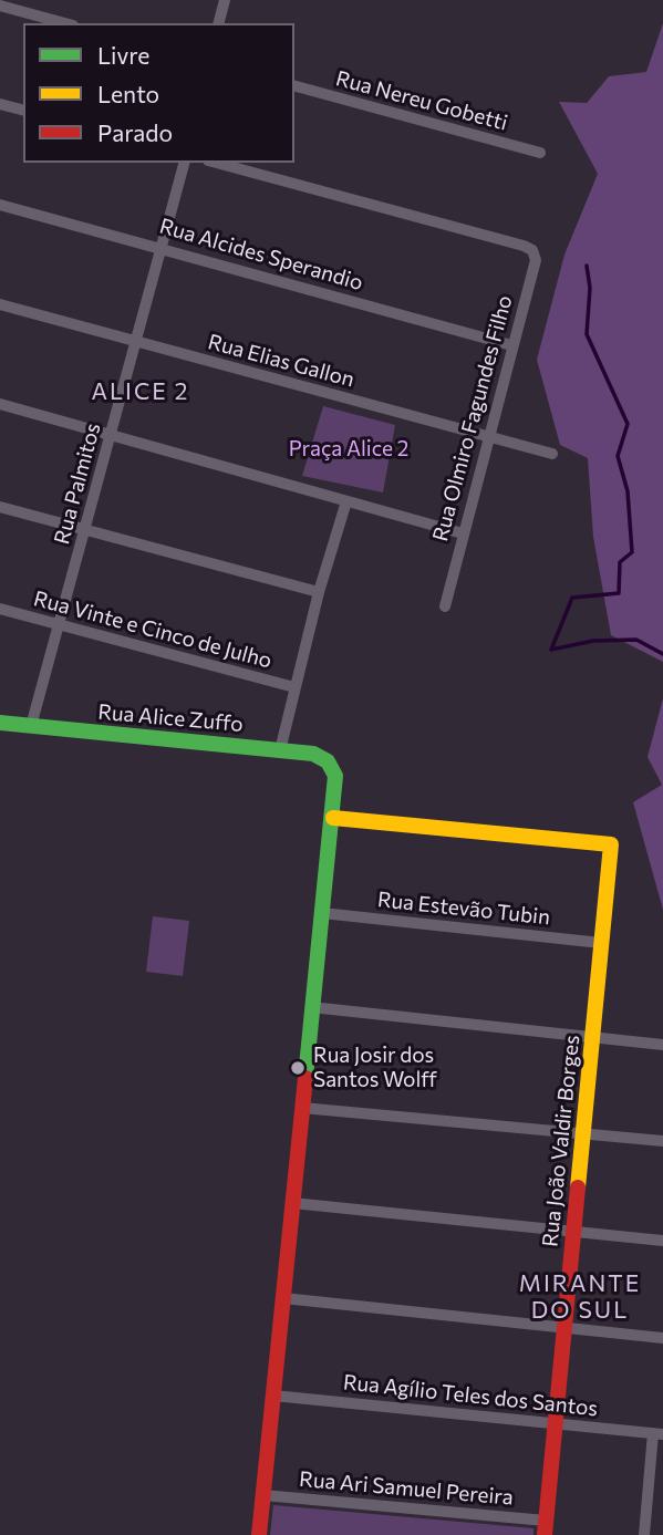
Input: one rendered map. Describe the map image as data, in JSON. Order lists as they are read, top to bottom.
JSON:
{
  "streets": {
    "street": [
      "Rua Nereu Gobetti",
      "Rua Alcides Sperandio",
      "Rua Elias Gallon",
      "Rua Olmiro Fagundes Filho",
      "Rua Palmitos",
      "Rua Vinte e Cinco de Julho",
      "Rua Alice Zuffo",
      "Rua Estevão Tubin",
      "Rua João Valdir Borges",
      "Rua Agílio Teles dos Santos",
      "Rua Ari Samuel Pereira"
    ]
  },
  "crossings": [
    ["Rua Alcides Sperandio", "Rua Olmiro Fagundes Filho"],
    ["Rua Alcides Sperandio", "Rua Palmitos"],
    ["Rua Elias Gallon", "Rua Olmiro Fagundes Filho"],
    ["Rua Elias Gallon", "Rua Palmitos"],
    ["Rua Palmitos", "Rua Vinte e Cinco de Julho"],
    ["Rua Palmitos", "Rua Alice Zuffo"],
    ["Rua Alice Zuffo", "Rua João Valdir Borges"],
    ["Rua Estevão Tubin", "Rua João Valdir Borges"],
    ["Rua João Valdir Borges", "Rua Agílio Teles dos Santos"],
    ["Rua João Valdir Borges", "Rua Ari Samuel Pereira"]
  ],
  "districts": ["ALICE 2", "MIRANTE DO SUL"],
  "parks": ["Praça Alice 2"],
  "places": ["Rua Josir dos Santos Wolff"],
  "legend": ["Livre", "Lento", "Parado"]
}
